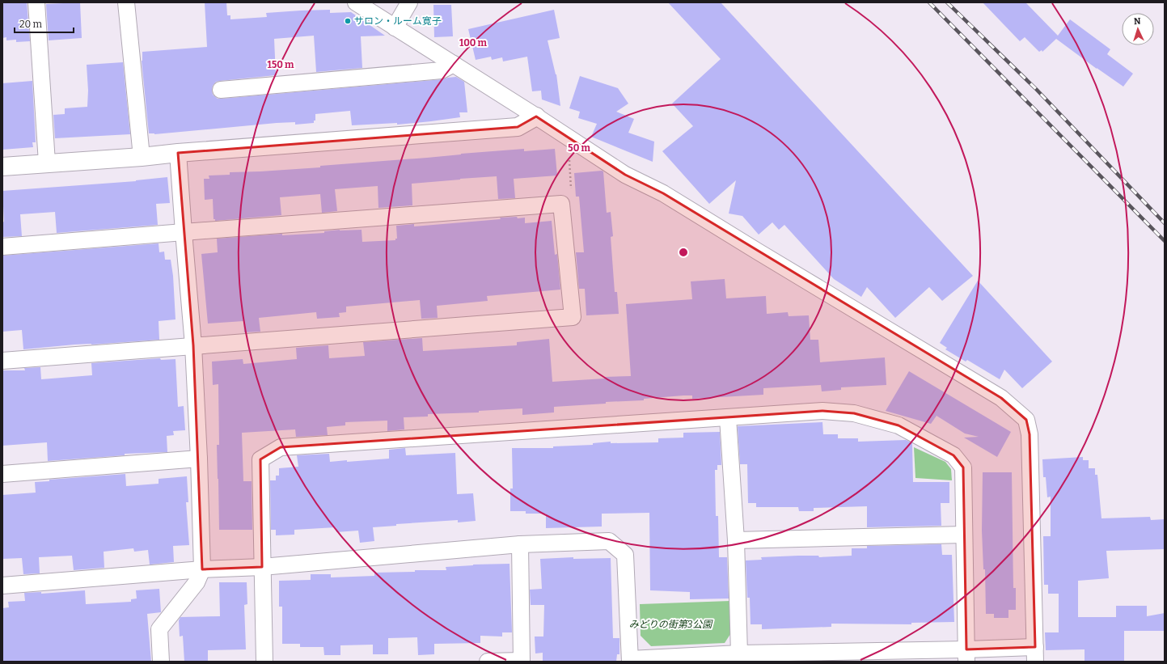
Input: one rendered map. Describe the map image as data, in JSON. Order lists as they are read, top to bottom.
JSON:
{
  "parks": ["みどりの街第3公園"],
  "places": ["サロン・ルーム寛子"],
  "scale_bar": "20 m",
  "north": "top",
  "rings": ["100 m", "150 m", "50 m"]
}
